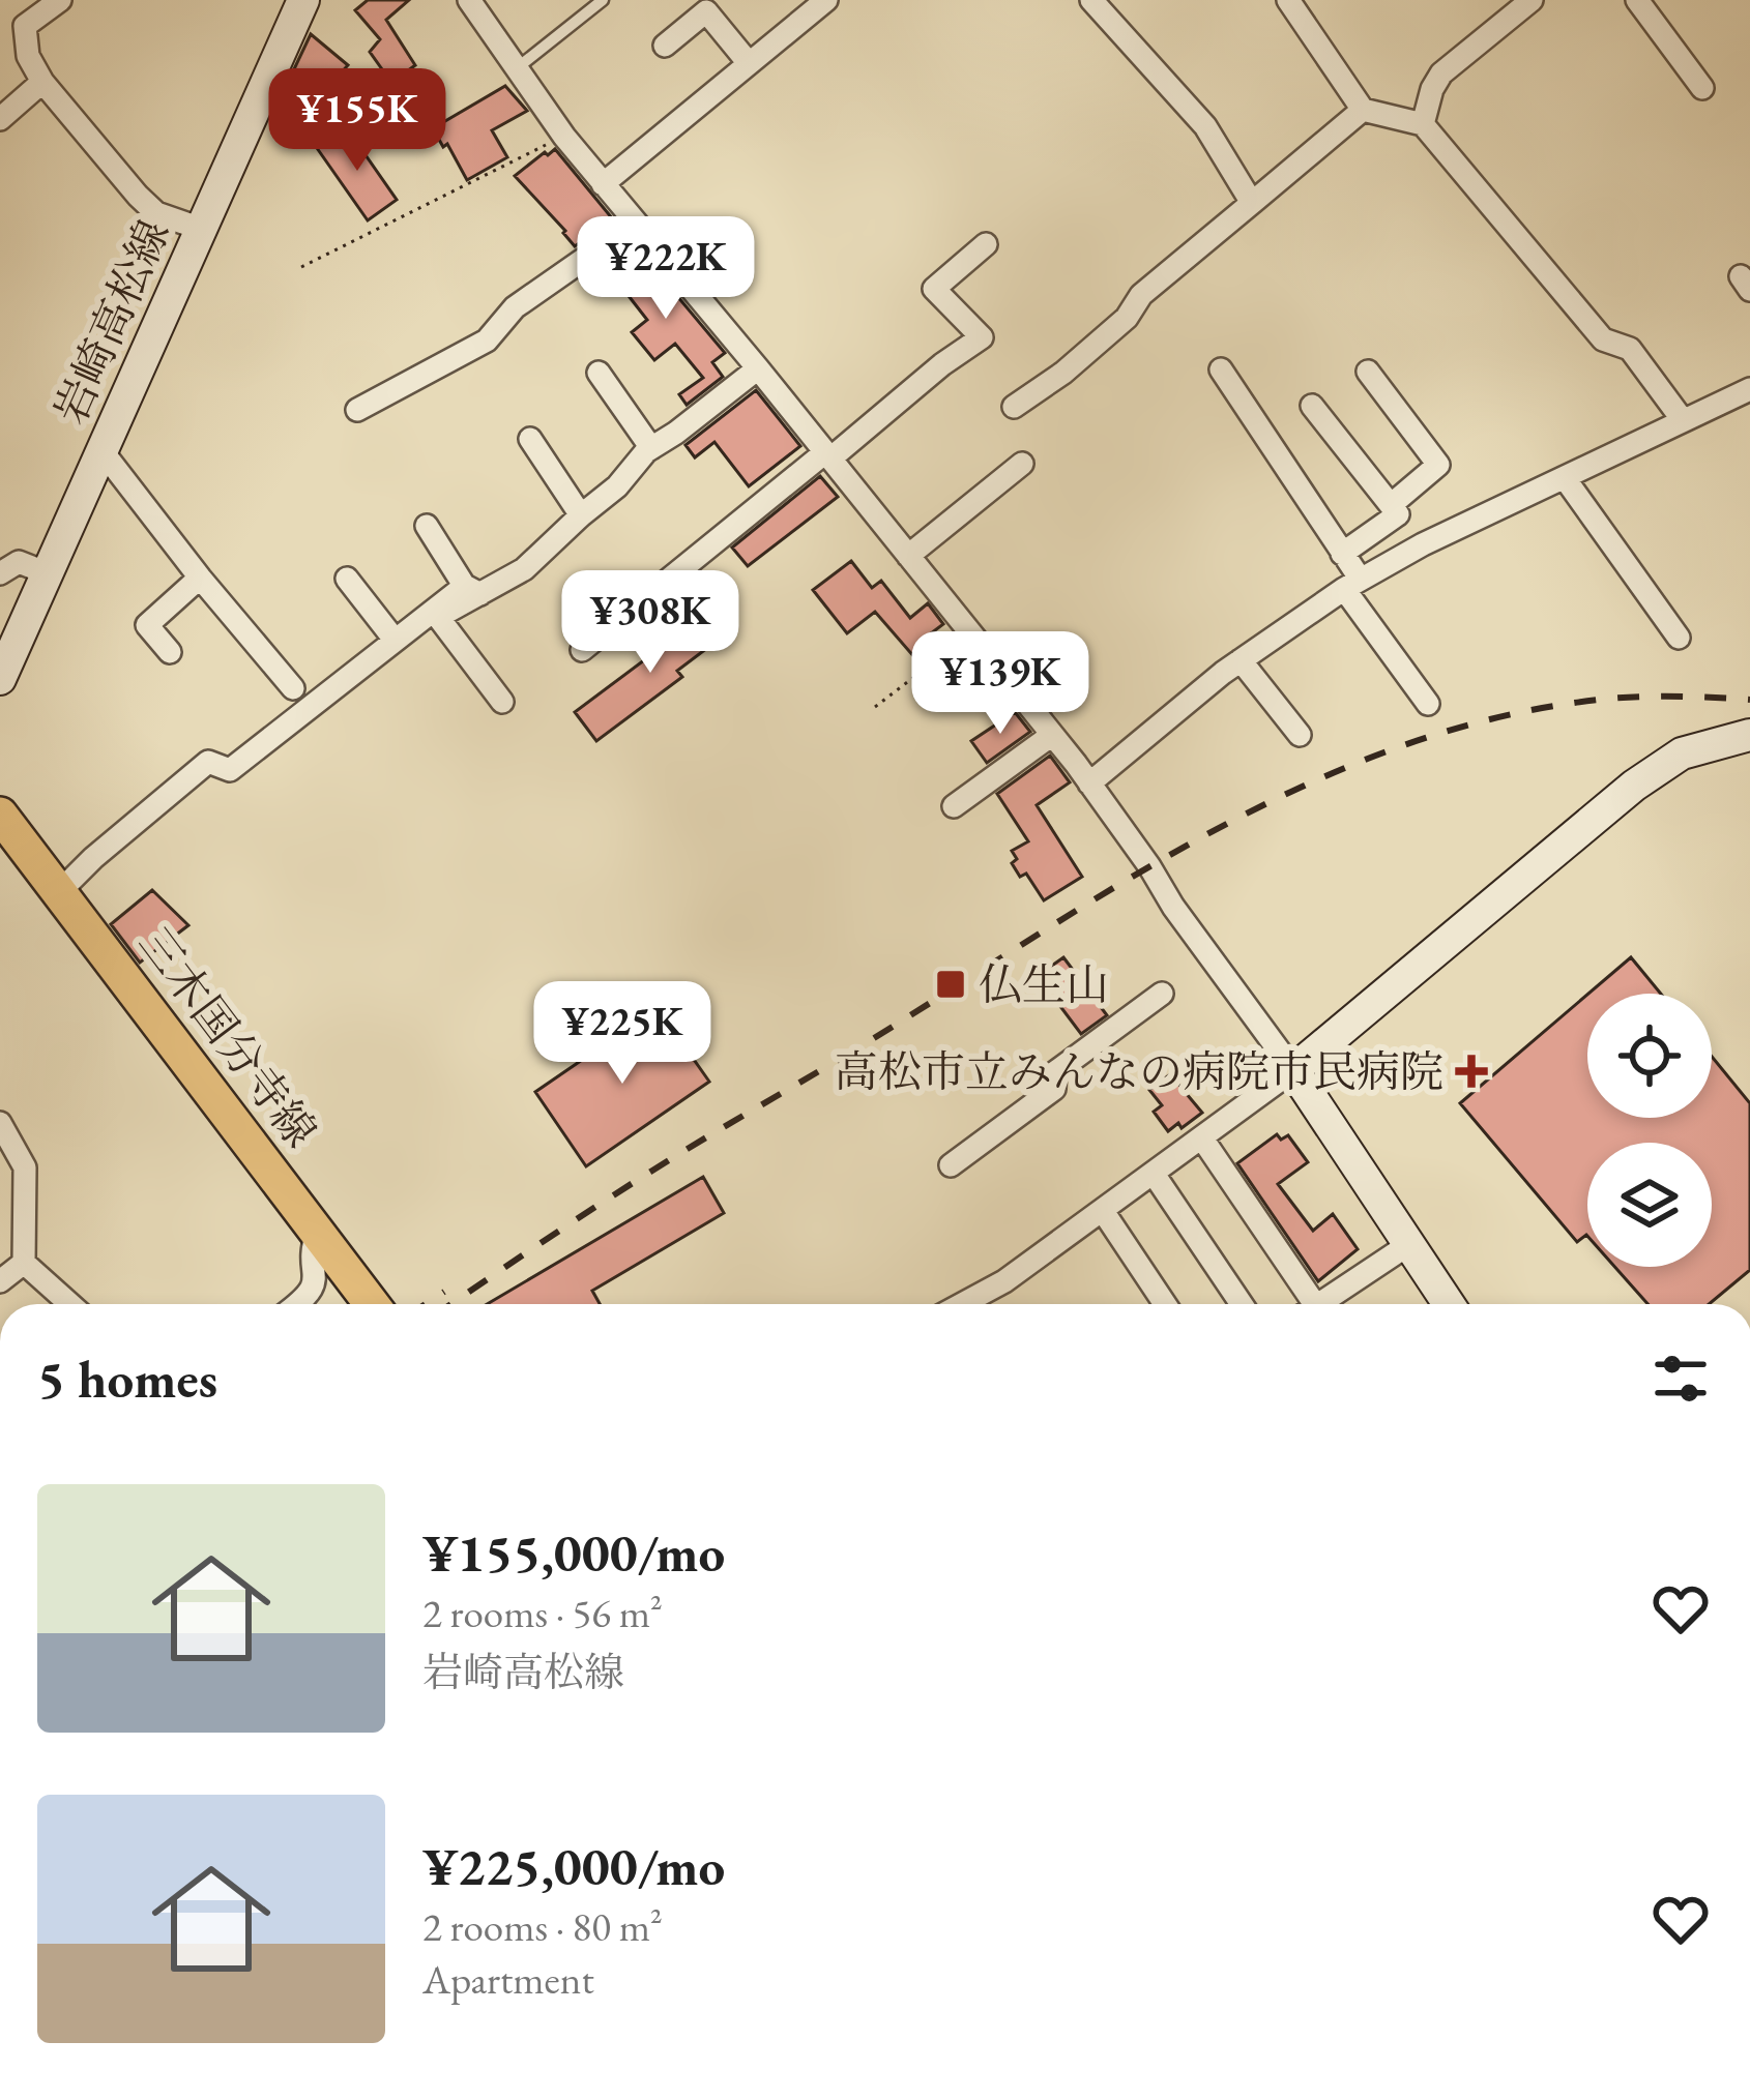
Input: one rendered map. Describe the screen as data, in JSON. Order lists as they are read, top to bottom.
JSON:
{
  "streets": {
    "main road": ["三木国分寺線"],
    "street": ["岩崎高松線"]
  },
  "places": {
    "transit": ["仏生山"],
    "health": ["高松市立みんなの病院市民病院"]
  },
  "page": {
    "price": [
      "¥155K",
      "¥222K",
      "¥308K",
      "¥139K",
      "¥225K"
    ],
    "heading": "5 homes",
    "list": [
      {
        "name": "¥155,000/mo",
        "note": "2 rooms · 56 m² · 岩崎高松線"
      },
      {
        "name": "¥225,000/mo",
        "note": "2 rooms · 80 m² · Apartment"
      }
    ]
  }
}
